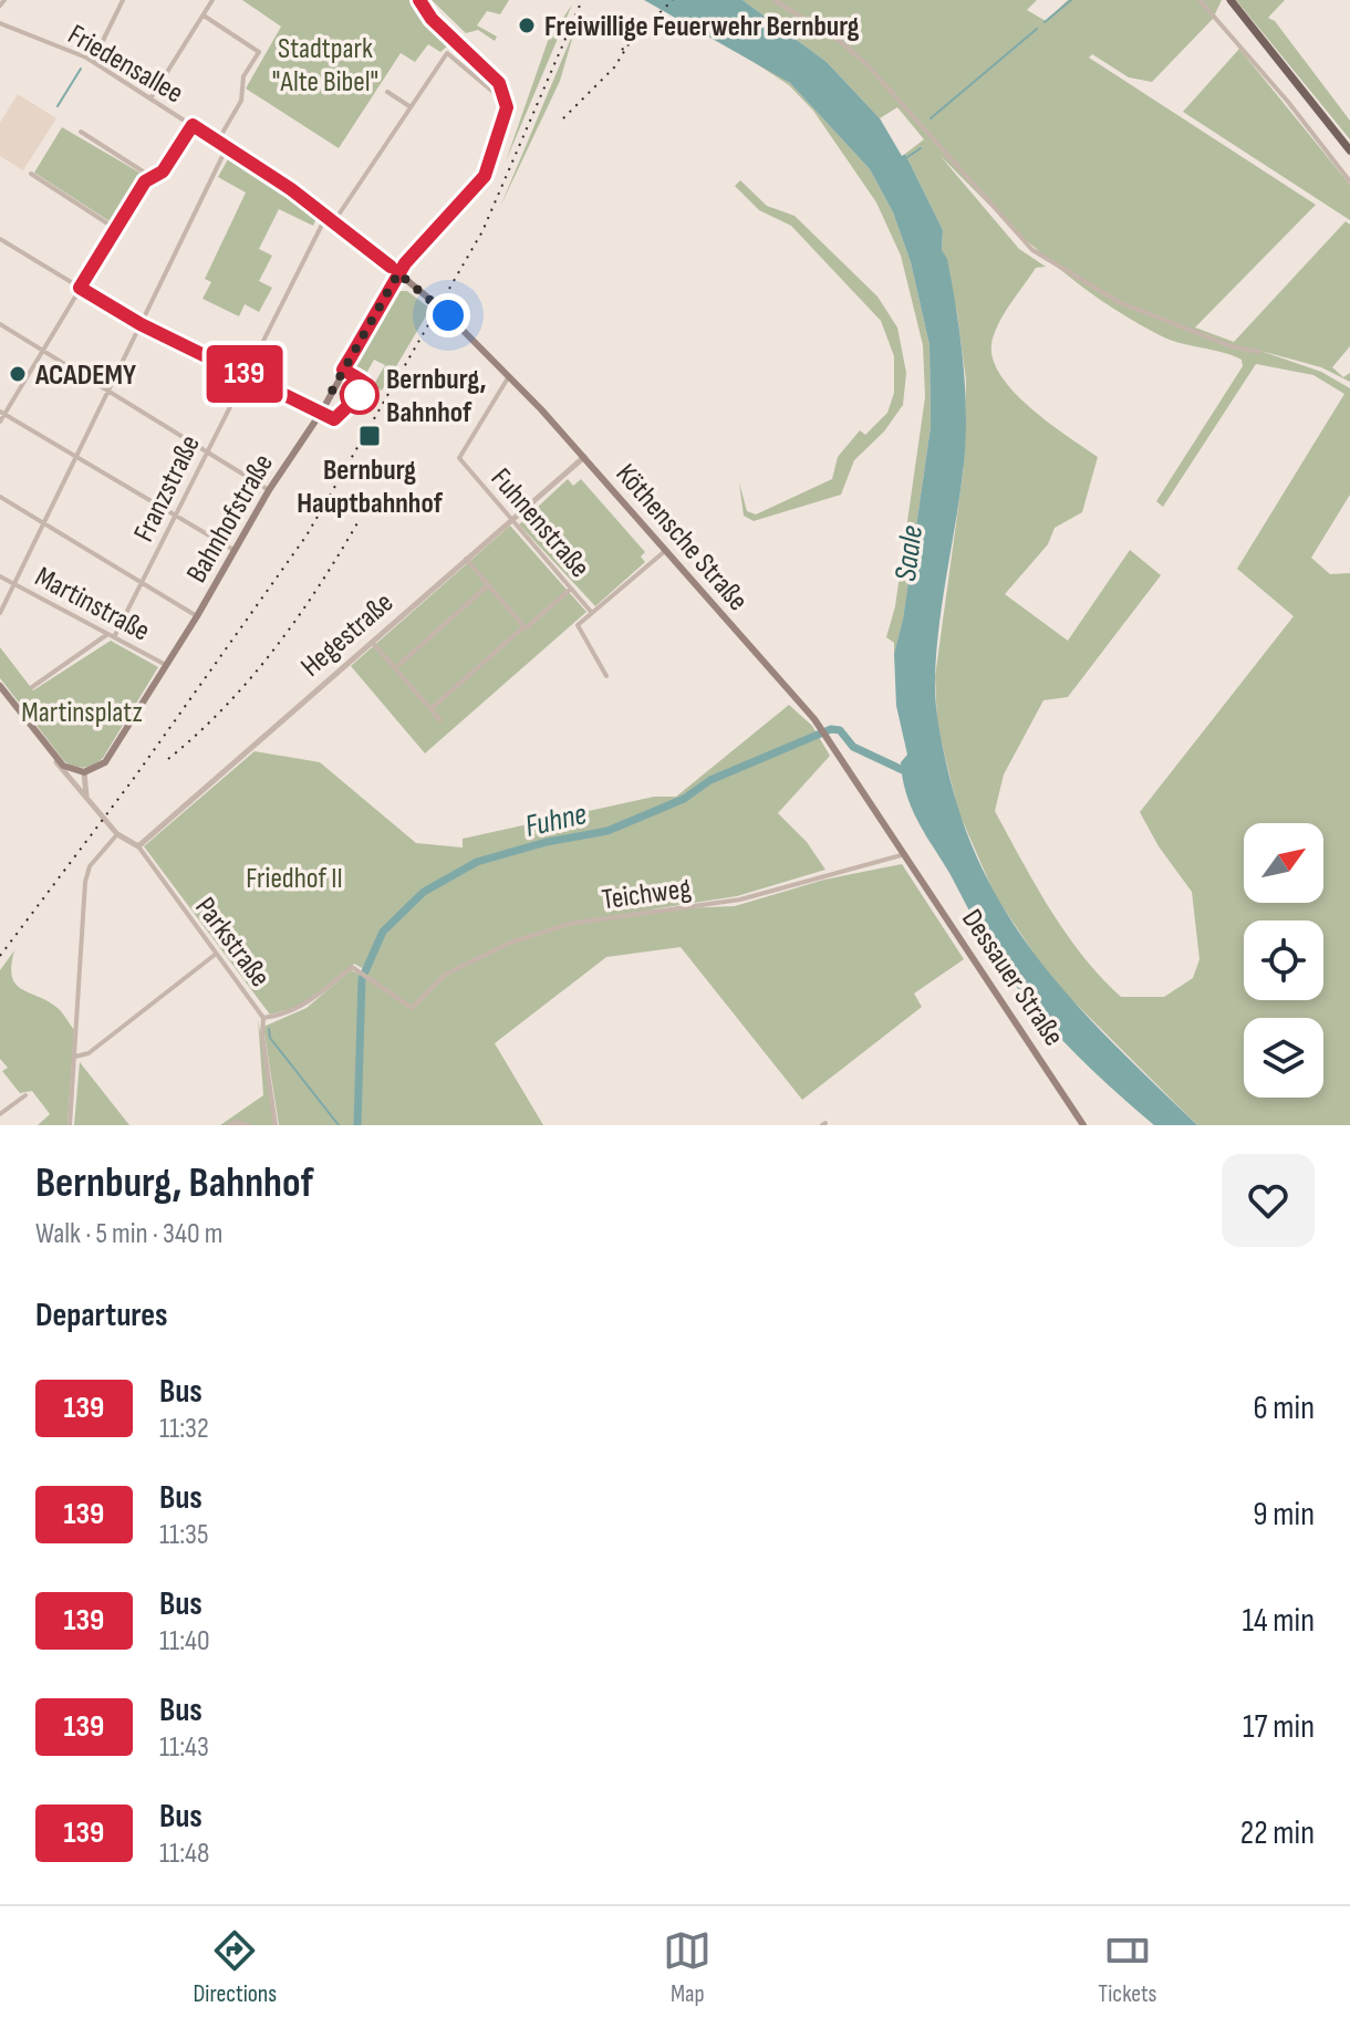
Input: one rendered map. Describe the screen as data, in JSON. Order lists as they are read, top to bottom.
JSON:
{
  "streets": {
    "main road": [
      "Bahnhofstraße",
      "Köthensche Straße",
      "Parkstraße",
      "Dessauer Straße"
    ],
    "street": [
      "Friedensallee",
      "Franzstraße",
      "Fuhnenstraße",
      "Martinstraße",
      "Hegestraße",
      "Teichweg"
    ]
  },
  "crossings": [
    ["Friedensallee", "Franzstraße"],
    ["Friedensallee", "Bahnhofstraße"],
    ["Friedensallee", "Köthensche Straße"],
    ["Franzstraße", "Martinstraße"],
    ["Bahnhofstraße", "Köthensche Straße"],
    ["Bahnhofstraße", "Martinstraße"],
    ["Bahnhofstraße", "Parkstraße"],
    ["Fuhnenstraße", "Köthensche Straße"],
    ["Fuhnenstraße", "Hegestraße"],
    ["Köthensche Straße", "Hegestraße"],
    ["Köthensche Straße", "Teichweg"],
    ["Köthensche Straße", "Dessauer Straße"],
    ["Hegestraße", "Parkstraße"],
    ["Teichweg", "Parkstraße"],
    ["Teichweg", "Dessauer Straße"]
  ],
  "water": ["Saale", "Fuhne"],
  "parks": ["Stadtpark \"Alte Bibel\"", "Martinsplatz", "Friedhof II"],
  "places": {
    "other": ["Freiwillige Feuerwehr Bernburg", "ACADEMY", "Bernburg, Bahnhof"],
    "transit": ["Bernburg Hauptbahnhof"]
  },
  "lines": ["bus line 139"],
  "north": "top right",
  "page": {
    "on_map": "139",
    "heading": [
      ["Bernburg, Bahnhof", "Walk · 5 min · 340 m"],
      "Departures"
    ],
    "list": [
      {
        "mark": "139",
        "name": "Bus",
        "note": "11:32",
        "value": "6 min"
      },
      {
        "mark": "139",
        "name": "Bus",
        "note": "11:35",
        "value": "9 min"
      },
      {
        "mark": "139",
        "name": "Bus",
        "note": "11:40",
        "value": "14 min"
      },
      {
        "mark": "139",
        "name": "Bus",
        "note": "11:43",
        "value": "17 min"
      },
      {
        "mark": "139",
        "name": "Bus",
        "note": "11:48",
        "value": "22 min"
      }
    ],
    "tabs": ["Directions", "Map", "Tickets"]
  }
}
